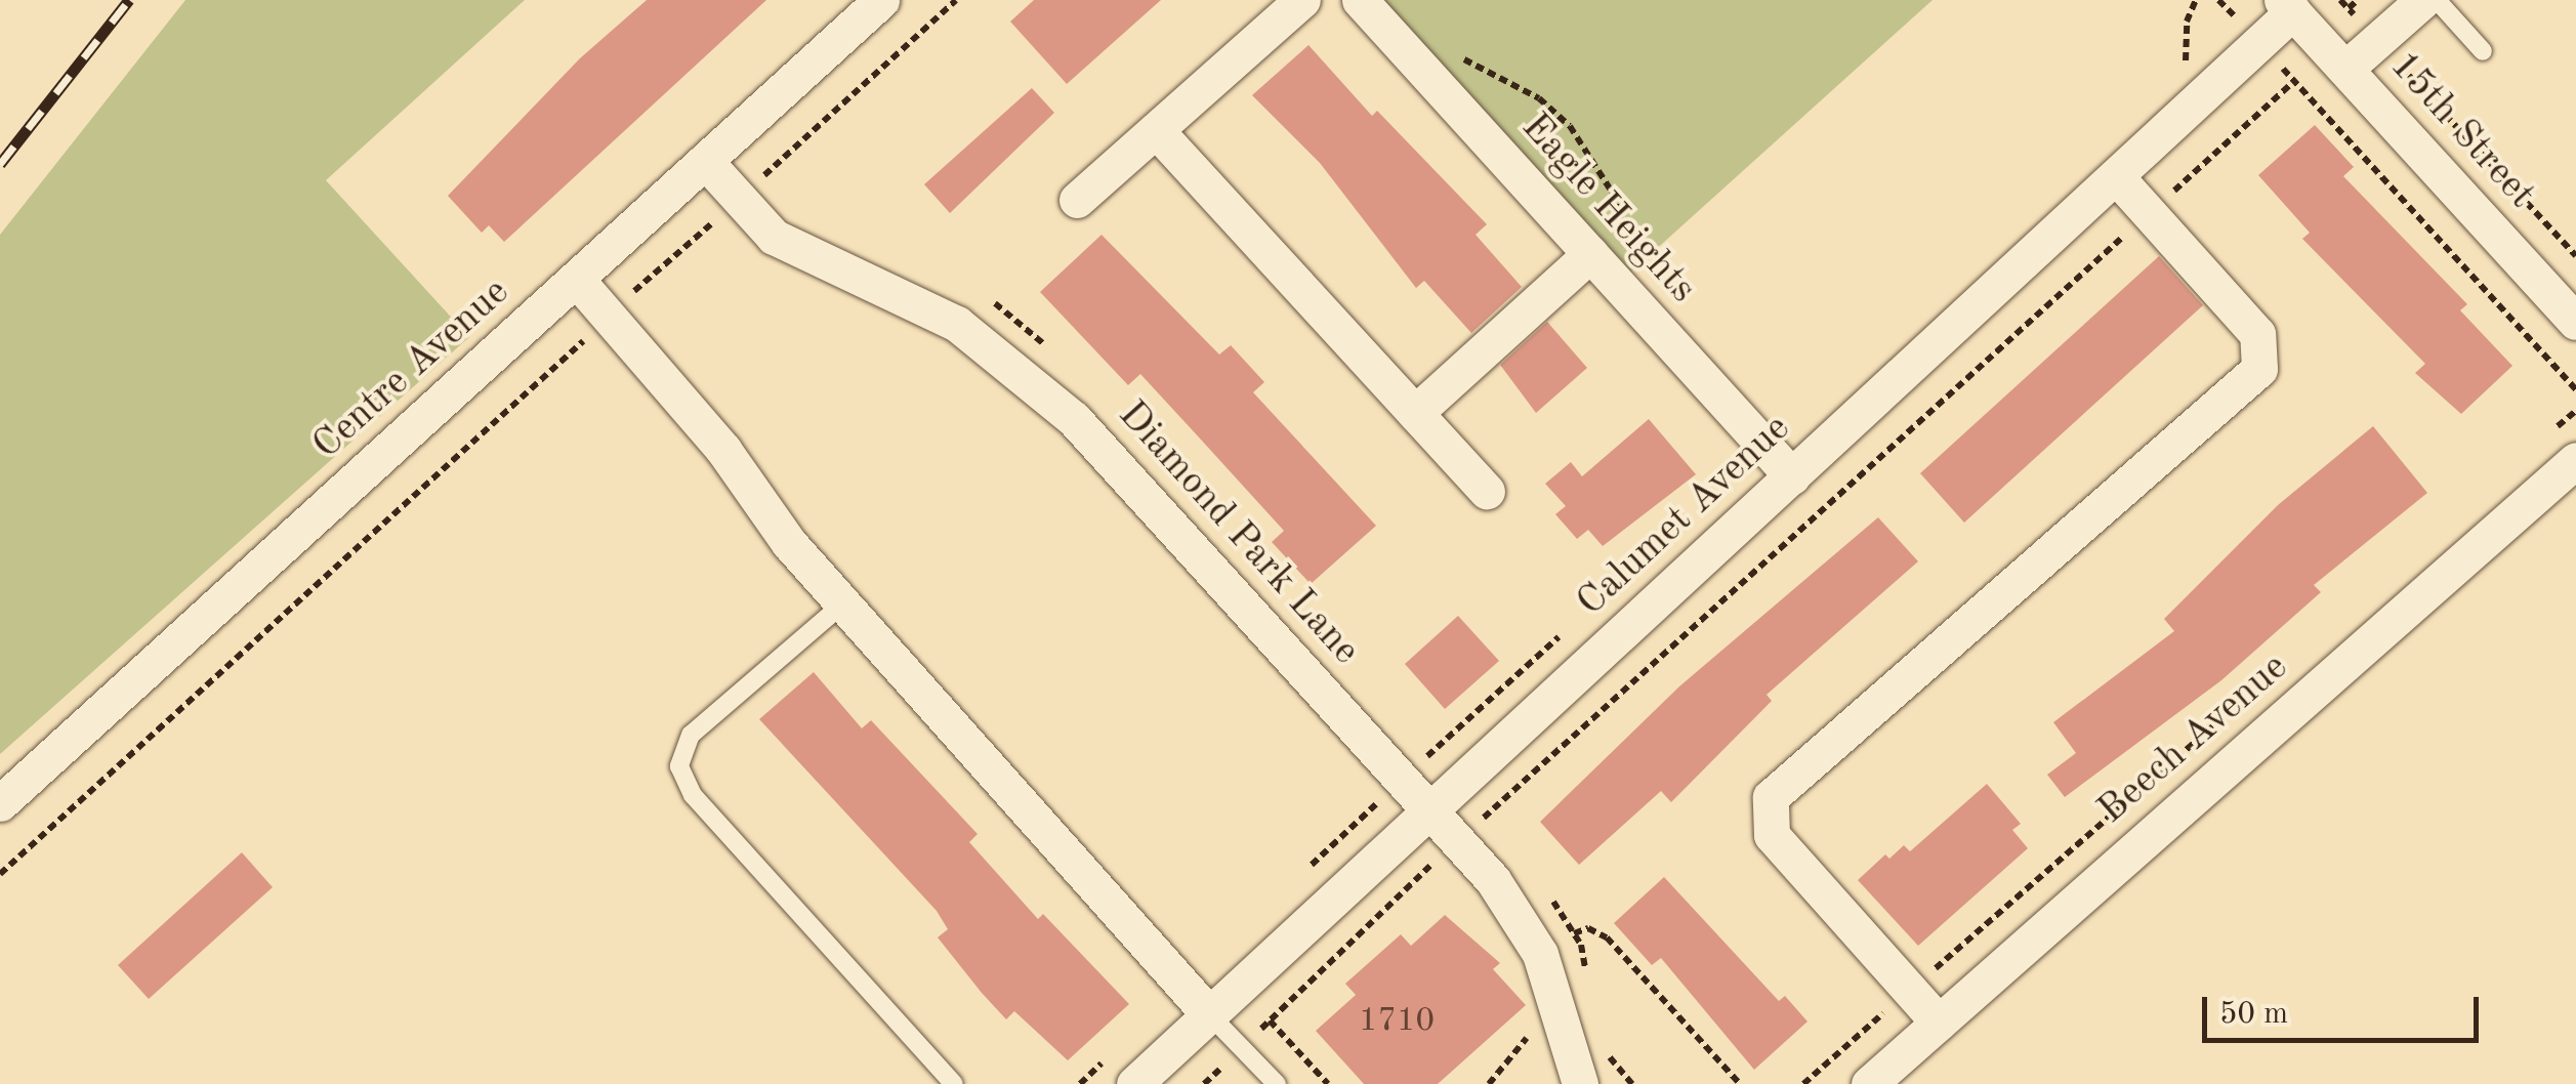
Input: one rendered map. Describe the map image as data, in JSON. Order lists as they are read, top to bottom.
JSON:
{
  "streets": {
    "street": [
      "15th Street",
      "Eagle Heights",
      "Centre Avenue",
      "Calumet Avenue",
      "Diamond Park Lane",
      "Beech Avenue"
    ]
  },
  "crossings": [
    ["15th Street", "Calumet Avenue"],
    ["Eagle Heights", "Calumet Avenue"],
    ["Centre Avenue", "Diamond Park Lane"],
    ["Calumet Avenue", "Diamond Park Lane"]
  ],
  "house_numbers": ["1710"],
  "scale_bar": "50 m"
}
